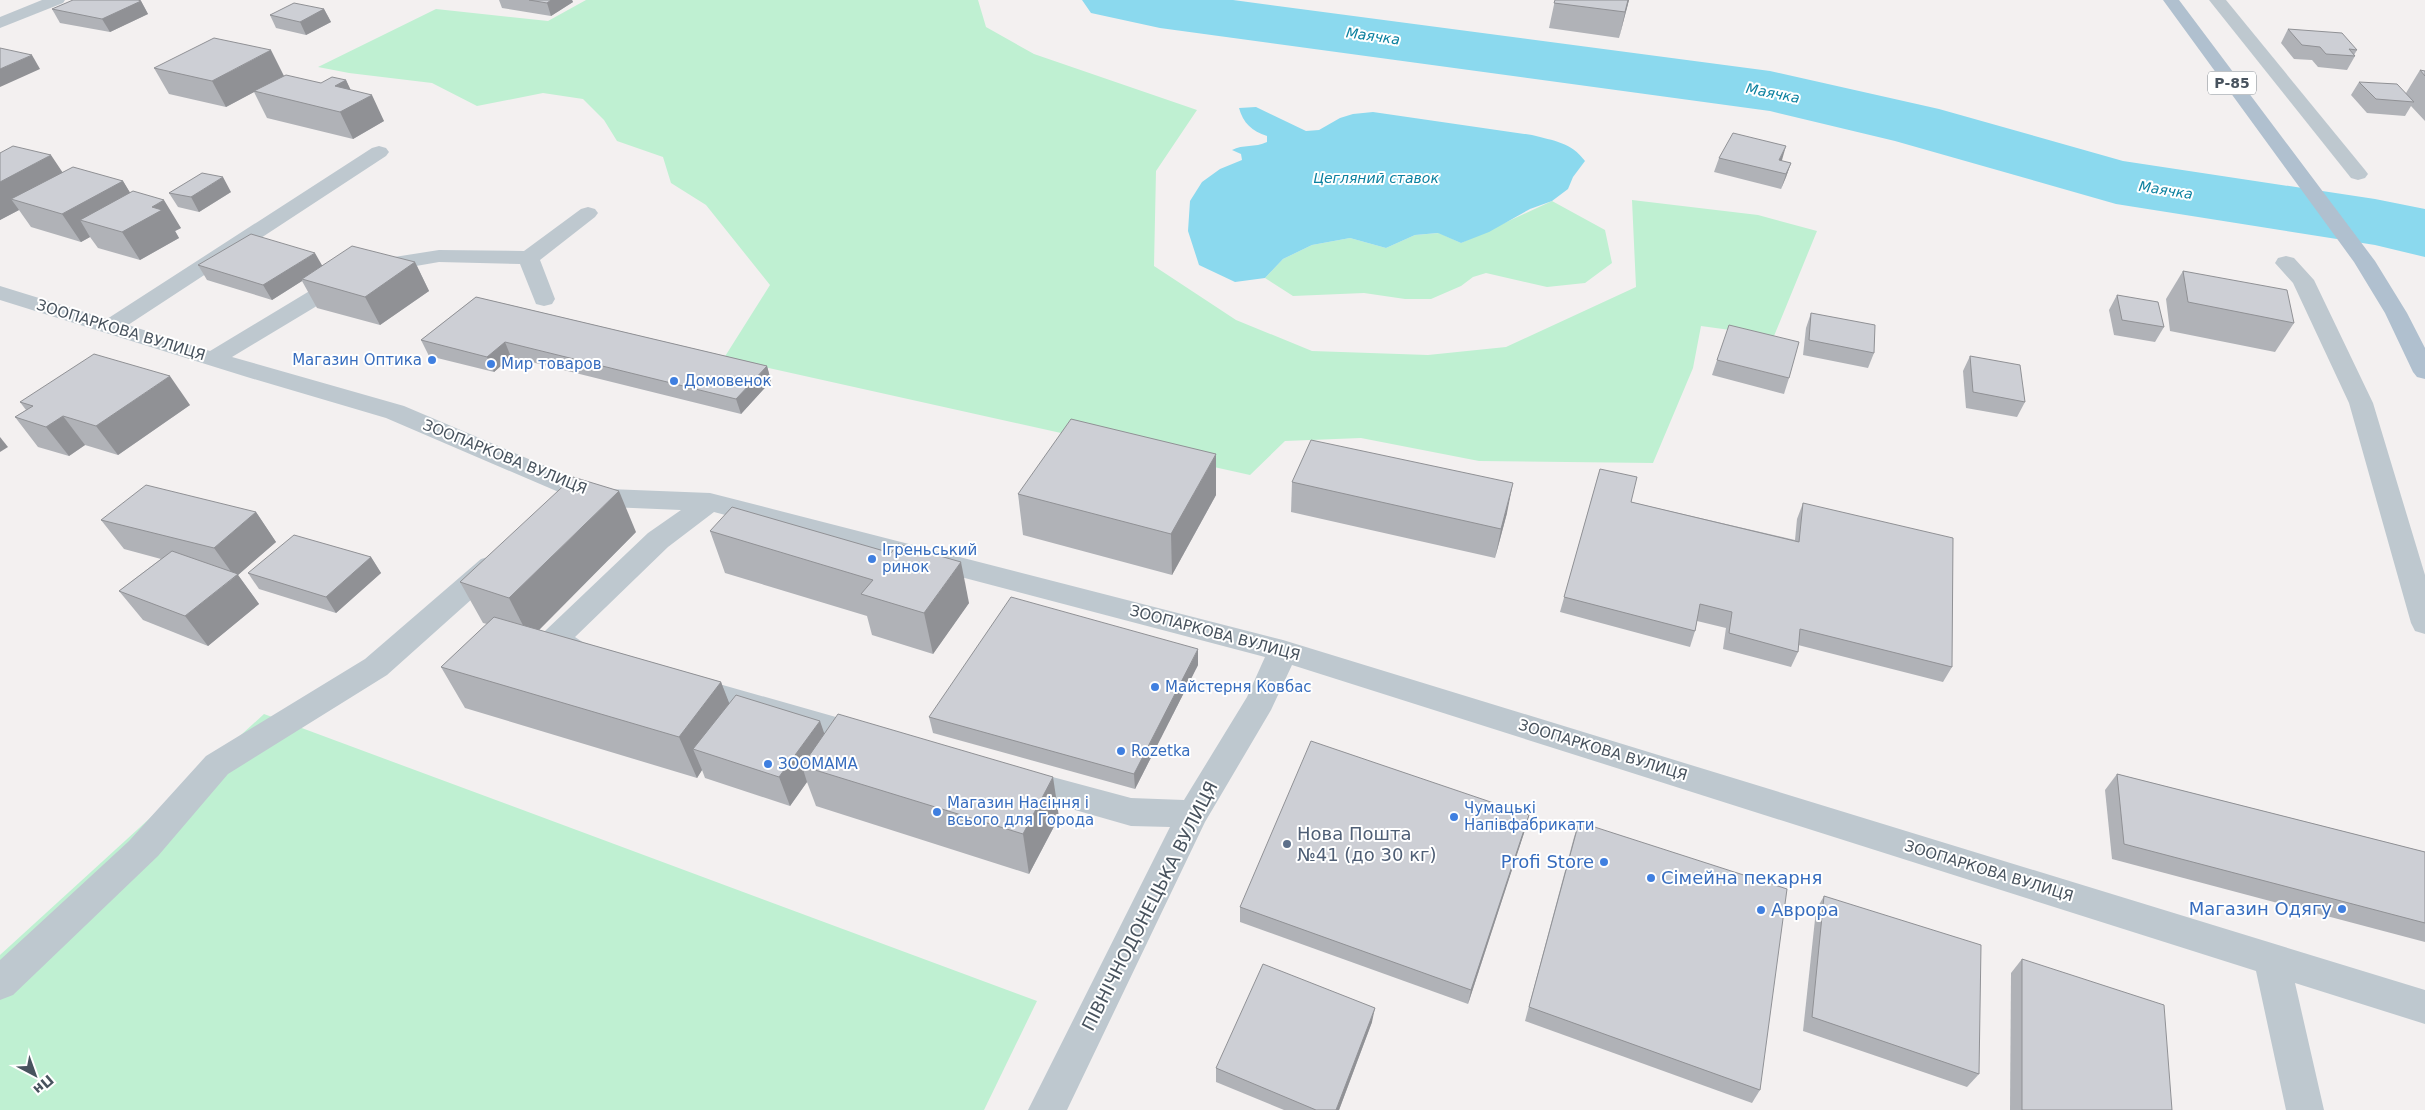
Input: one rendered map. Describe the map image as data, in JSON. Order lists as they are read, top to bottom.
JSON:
{
  "streets": {
    "main road": ["Р-85"],
    "street": ["ЗООПАРКОВА ВУЛИЦЯ", "ПІВНІЧНОДОНЕЦЬКА ВУЛИЦЯ"]
  },
  "crossings": [
    ["ЗООПАРКОВА ВУЛИЦЯ", "ПІВНІЧНОДОНЕЦЬКА ВУЛИЦЯ"]
  ],
  "water": ["Маячка", "Цегляний ставок"],
  "places": [
    "Магазин Оптика",
    "Мир товаров",
    "Домовенок",
    "Ігреньський ринок",
    "Майстерня Ковбас",
    "Rozetka",
    "ЗООМАМА",
    "Магазин Насіння і всього для Города",
    "Чумацькі Напівфабрикати",
    "Нова Пошта №41 (до 30 кг)",
    "Profi Store",
    "Сімейна пекарня",
    "Магазин Одягу",
    "Аврора"
  ],
  "north": "bottom right"
}
